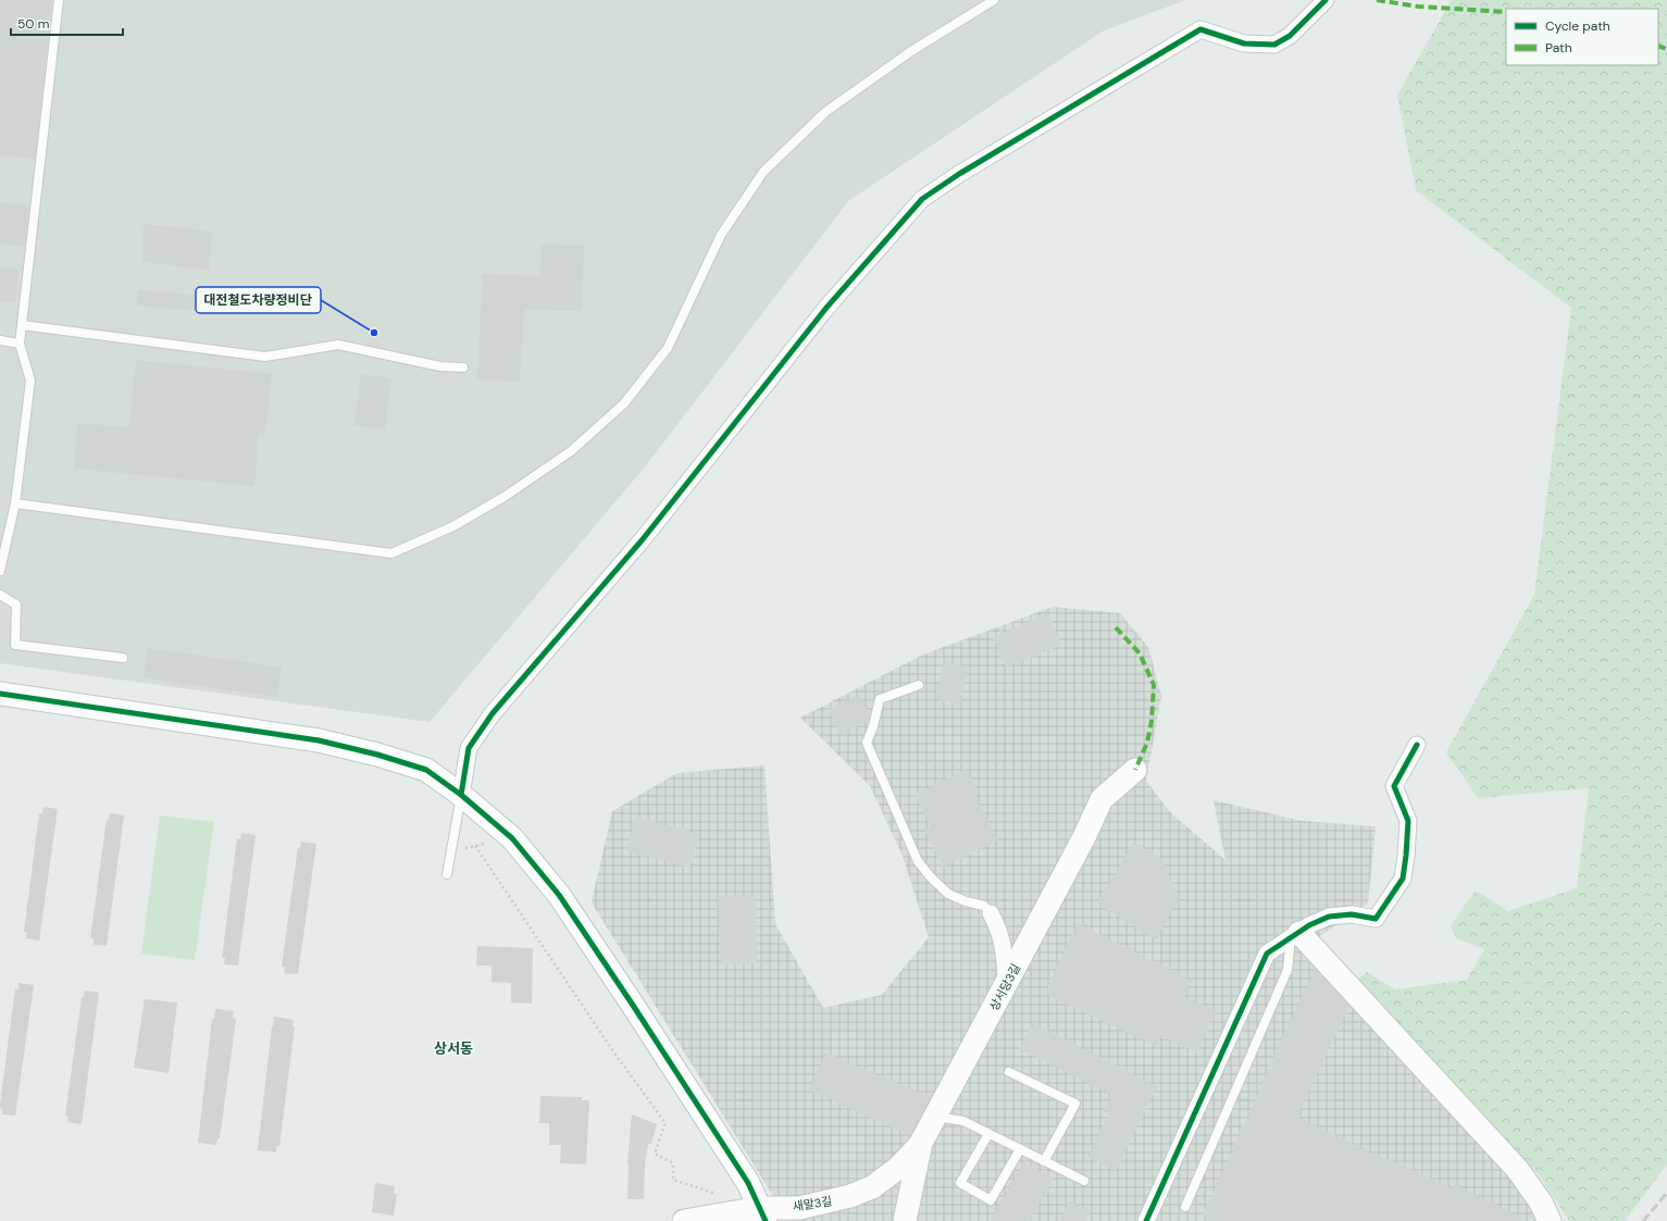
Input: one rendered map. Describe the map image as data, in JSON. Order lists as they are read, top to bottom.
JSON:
{
  "streets": {
    "street": ["상서당3길", "새말3길"]
  },
  "crossings": [
    ["상서당3길", "새말3길"]
  ],
  "districts": ["상서동"],
  "places": ["대전철도차량정비단"],
  "legend": ["Cycle path", "Path"],
  "scale_bar": "50 m"
}
